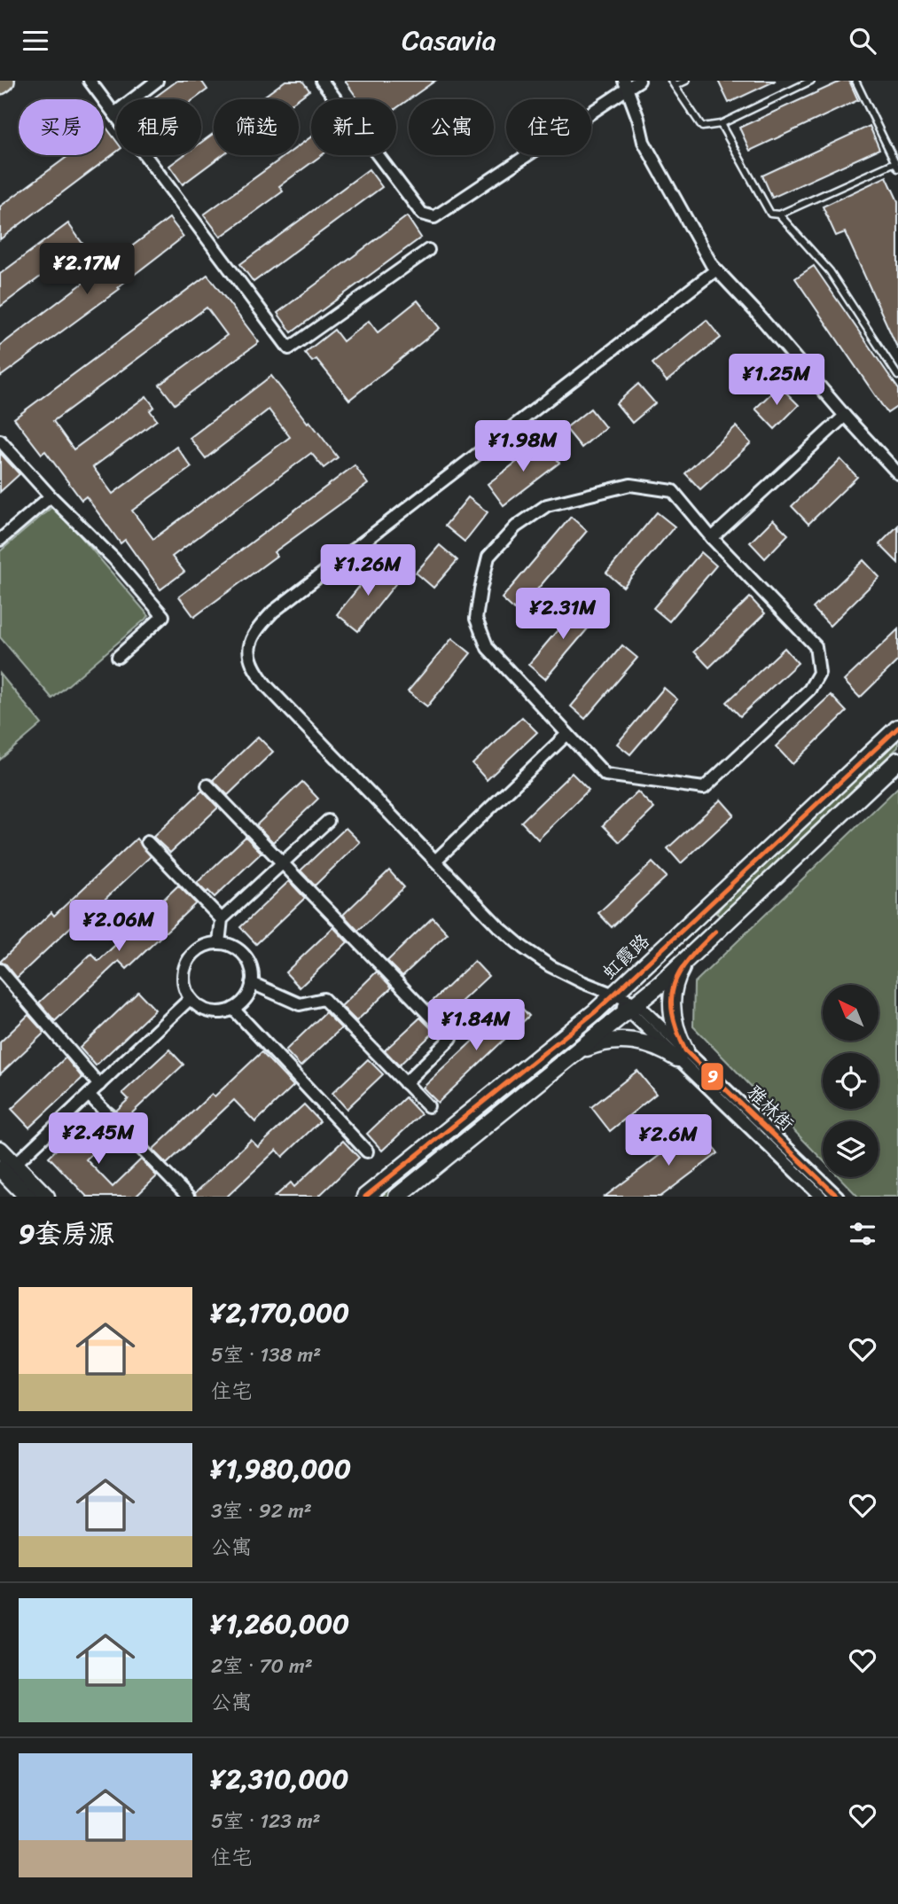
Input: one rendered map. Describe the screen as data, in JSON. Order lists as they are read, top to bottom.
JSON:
{
  "streets": {
    "street": ["虹霞路", "雅林街"]
  },
  "crossings": [
    ["虹霞路", "雅林街"]
  ],
  "lines": ["transit line 9"],
  "north": "top left",
  "page": {
    "header": "Casavia",
    "chip": [
      "买房",
      "租房",
      "筛选",
      "新上",
      "公寓",
      "住宅"
    ],
    "price": [
      "¥2.17M",
      "¥1.25M",
      "¥1.98M",
      "¥1.26M",
      "¥2.31M",
      "¥2.06M",
      "¥1.84M",
      "¥2.45M",
      "¥2.6M"
    ],
    "heading": "9套房源",
    "list": [
      {
        "name": "¥2,170,000",
        "note": "5室 · 138 m² · 住宅"
      },
      {
        "name": "¥1,980,000",
        "note": "3室 · 92 m² · 公寓"
      },
      {
        "name": "¥1,260,000",
        "note": "2室 · 70 m² · 公寓"
      },
      {
        "name": "¥2,310,000",
        "note": "5室 · 123 m² · 住宅"
      }
    ]
  }
}
